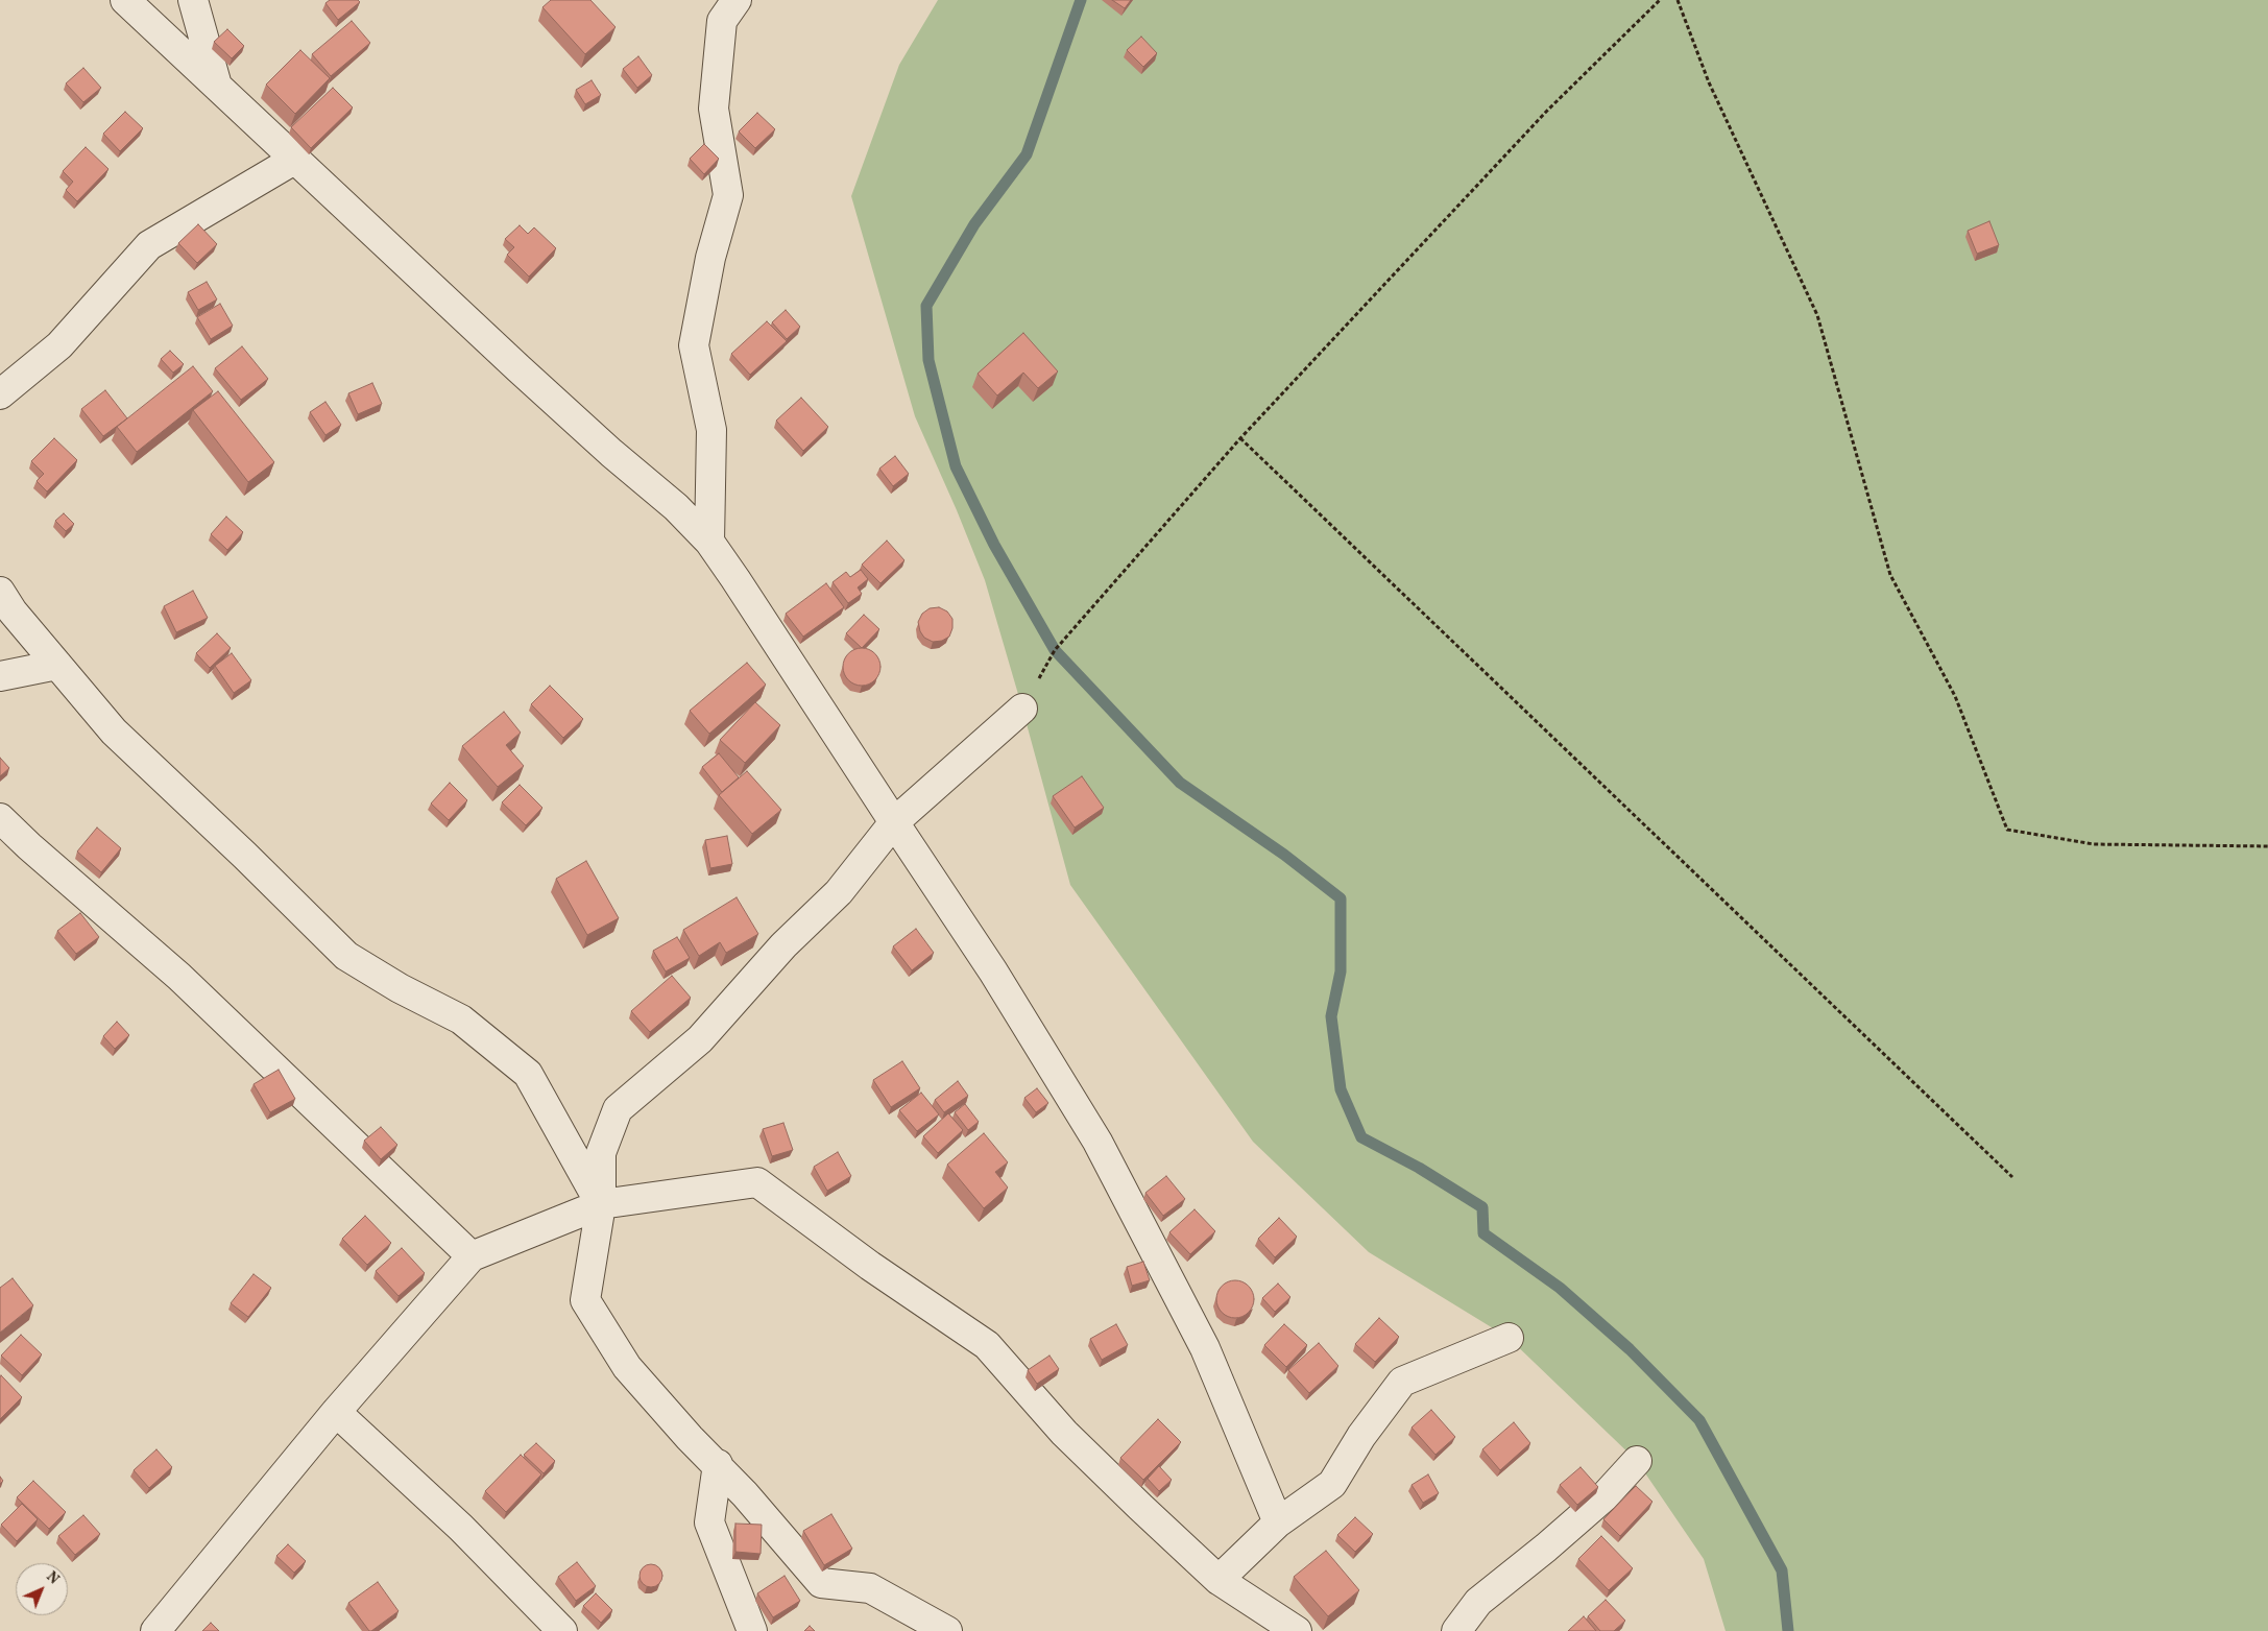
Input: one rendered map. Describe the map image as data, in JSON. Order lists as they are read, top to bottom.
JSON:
{
  "north": "top right"
}
